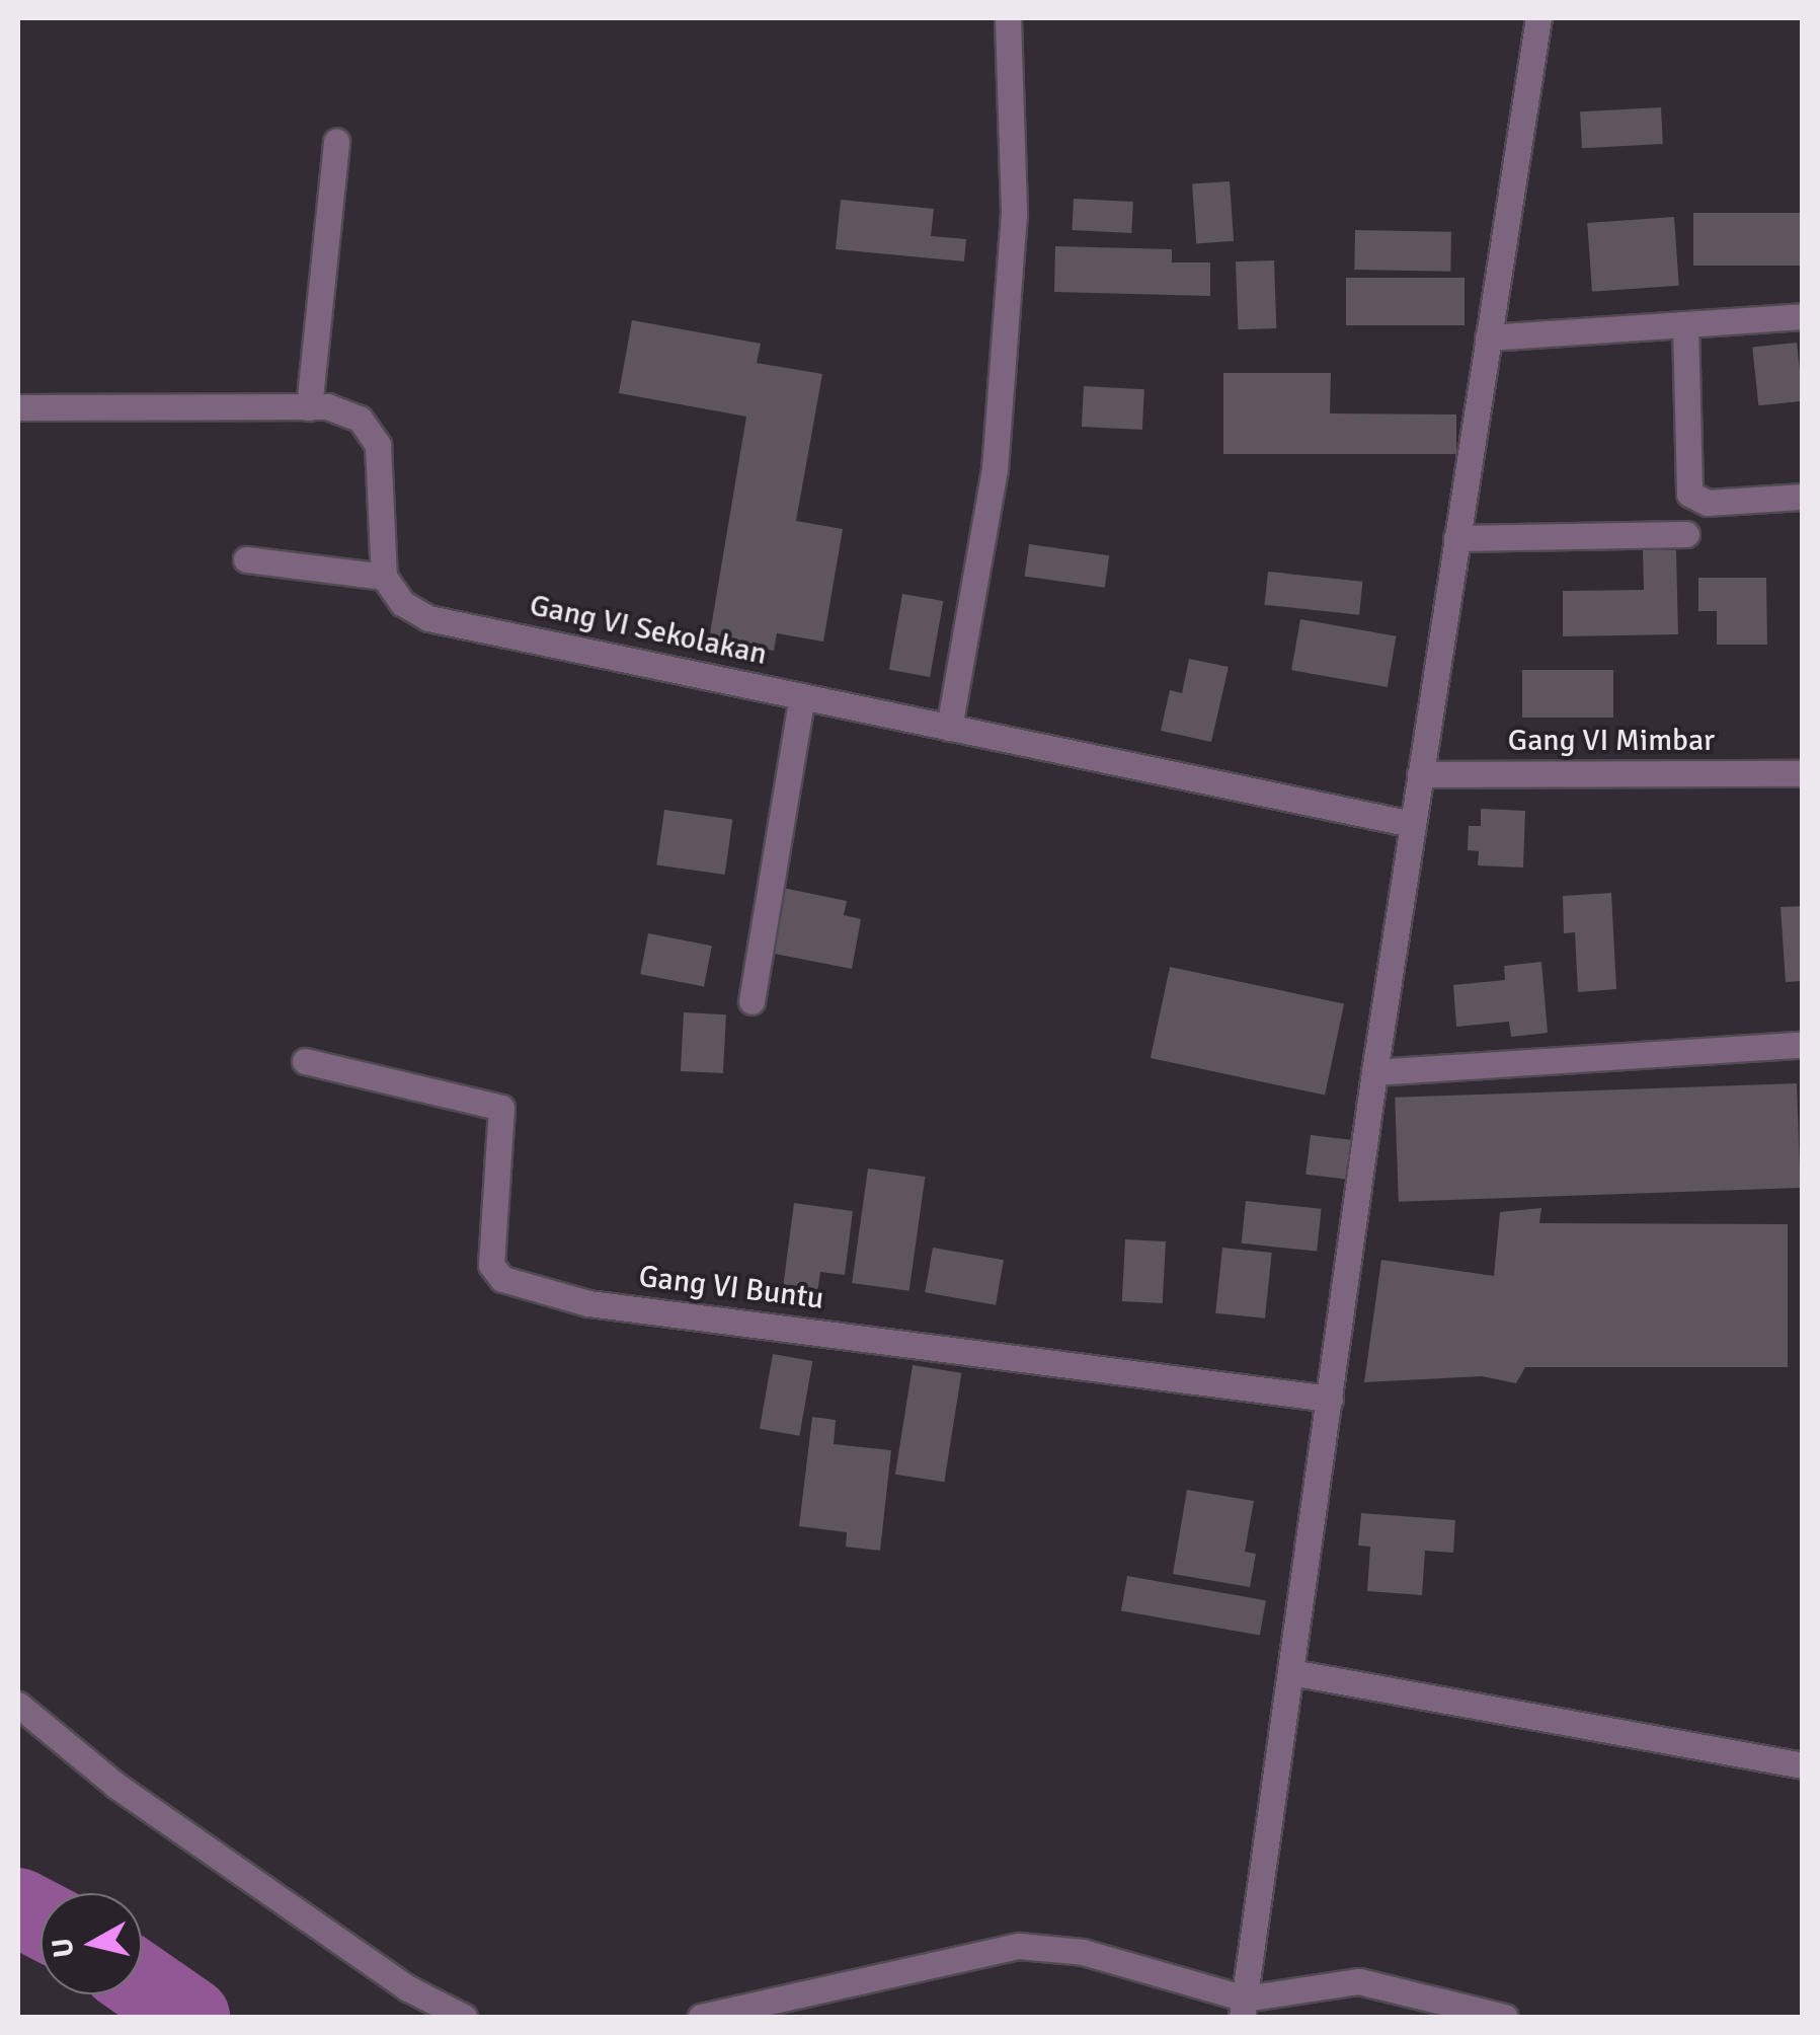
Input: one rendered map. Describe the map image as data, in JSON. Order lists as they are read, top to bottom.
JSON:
{
  "streets": {
    "street": ["Gang VI Sekolakan", "Gang VI Mimbar", "Gang VI Buntu"]
  },
  "north": "left"
}
